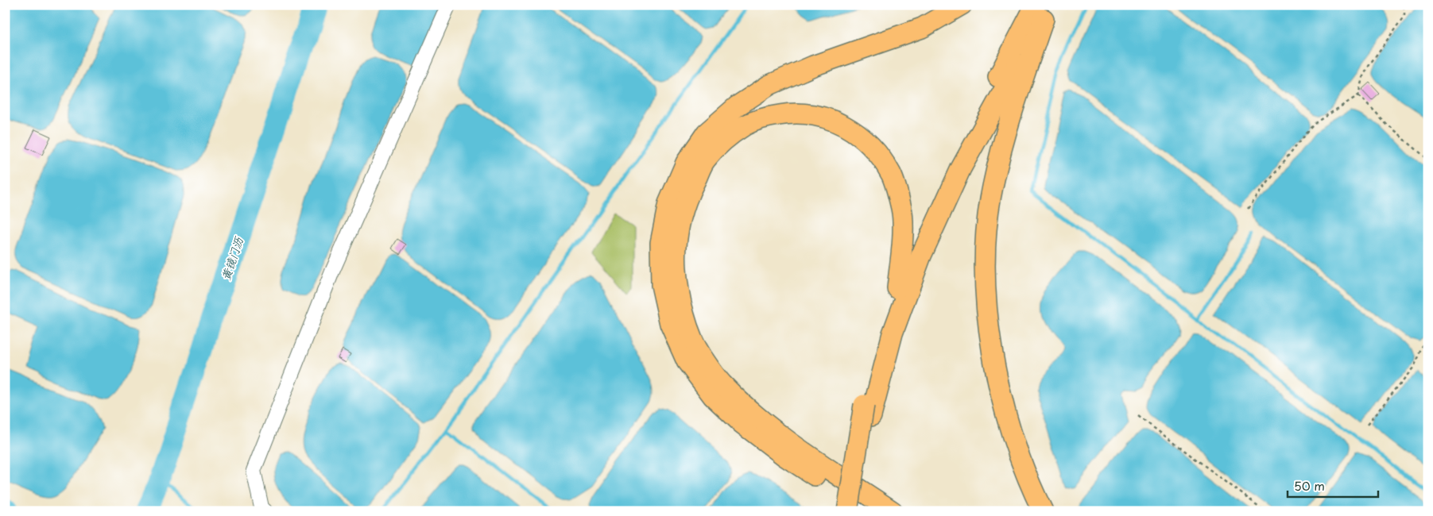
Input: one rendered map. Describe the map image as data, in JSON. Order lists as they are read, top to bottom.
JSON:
{
  "water": ["黄镜门沥"],
  "scale_bar": "50 m"
}
